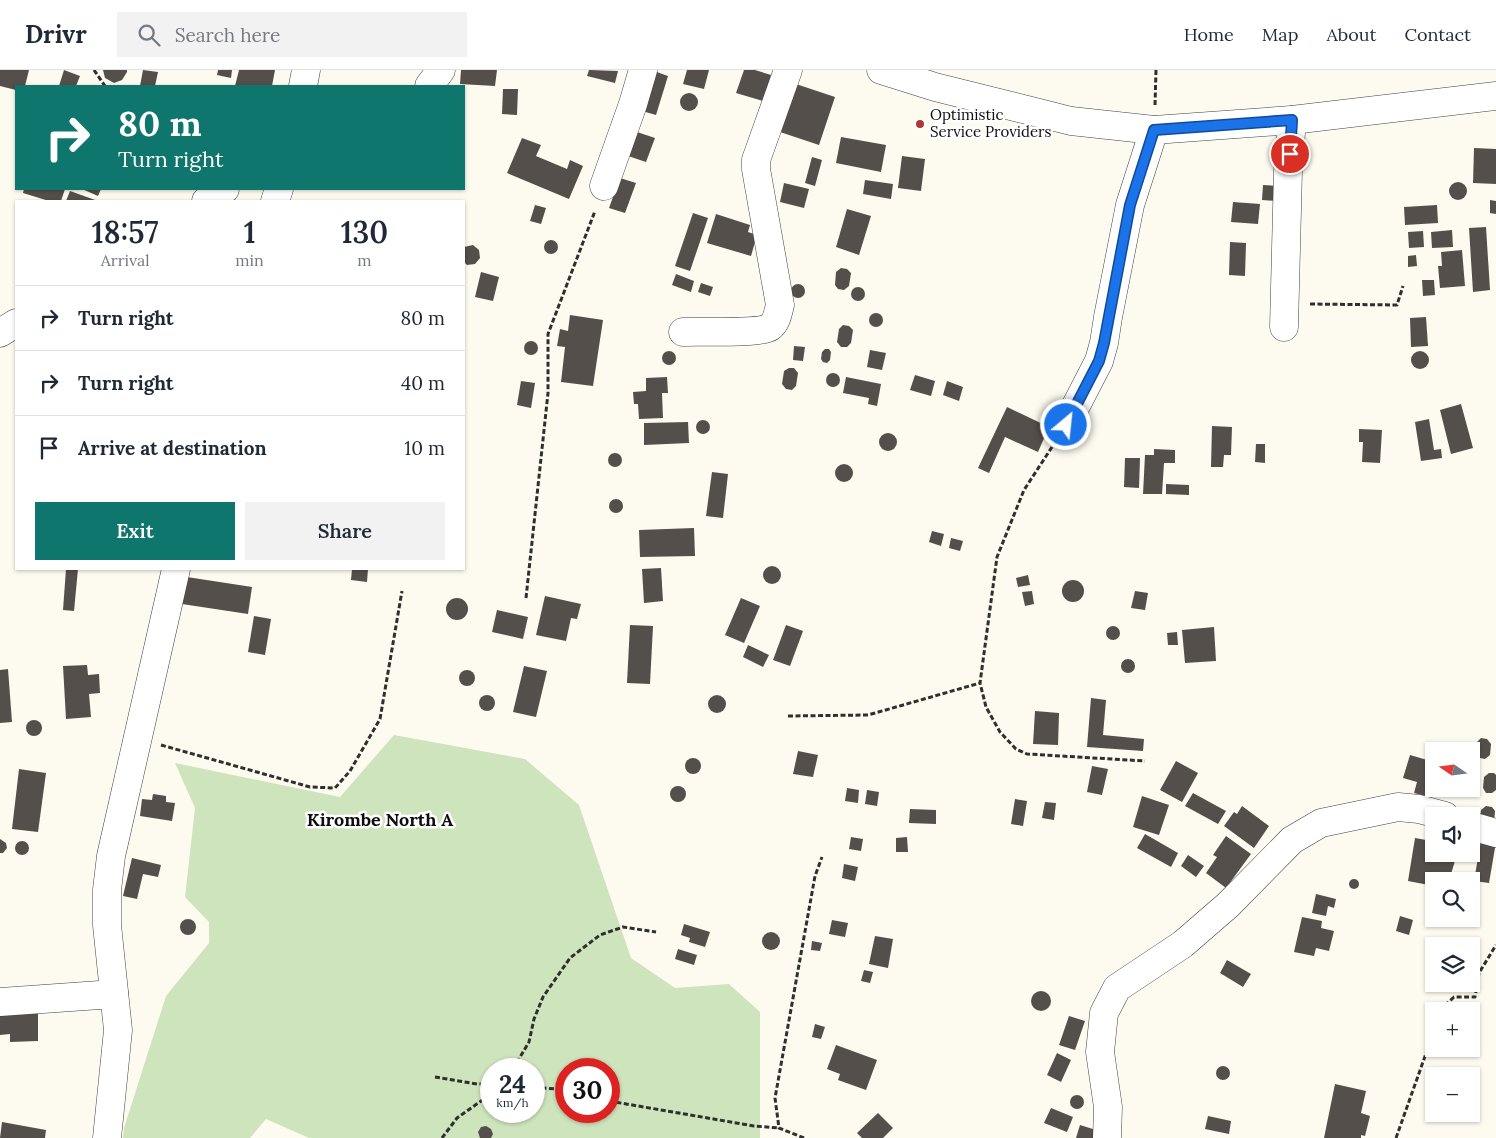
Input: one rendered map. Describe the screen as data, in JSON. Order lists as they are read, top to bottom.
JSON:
{
  "districts": ["Kirombe North A"],
  "places": ["Optimistic Service Providers"],
  "north": "left",
  "page": {
    "header": "Drivr",
    "search": "Search here",
    "nav": [
      "Home",
      "Map",
      "About",
      "Contact"
    ],
    "turn": ["80 m", "Turn right"],
    "eta": [
      "18:57",
      "Arrival",
      "1",
      "min",
      "130",
      "m"
    ],
    "list": [
      {
        "name": "Turn right",
        "value": "80 m"
      },
      {
        "name": "Turn right",
        "value": "40 m"
      },
      {
        "name": "Arrive at destination",
        "value": "10 m"
      }
    ],
    "buttons": ["Exit", "Share"],
    "map_buttons": ["+", "−"],
    "speed": "24 km/h",
    "limit": "30"
  }
}
